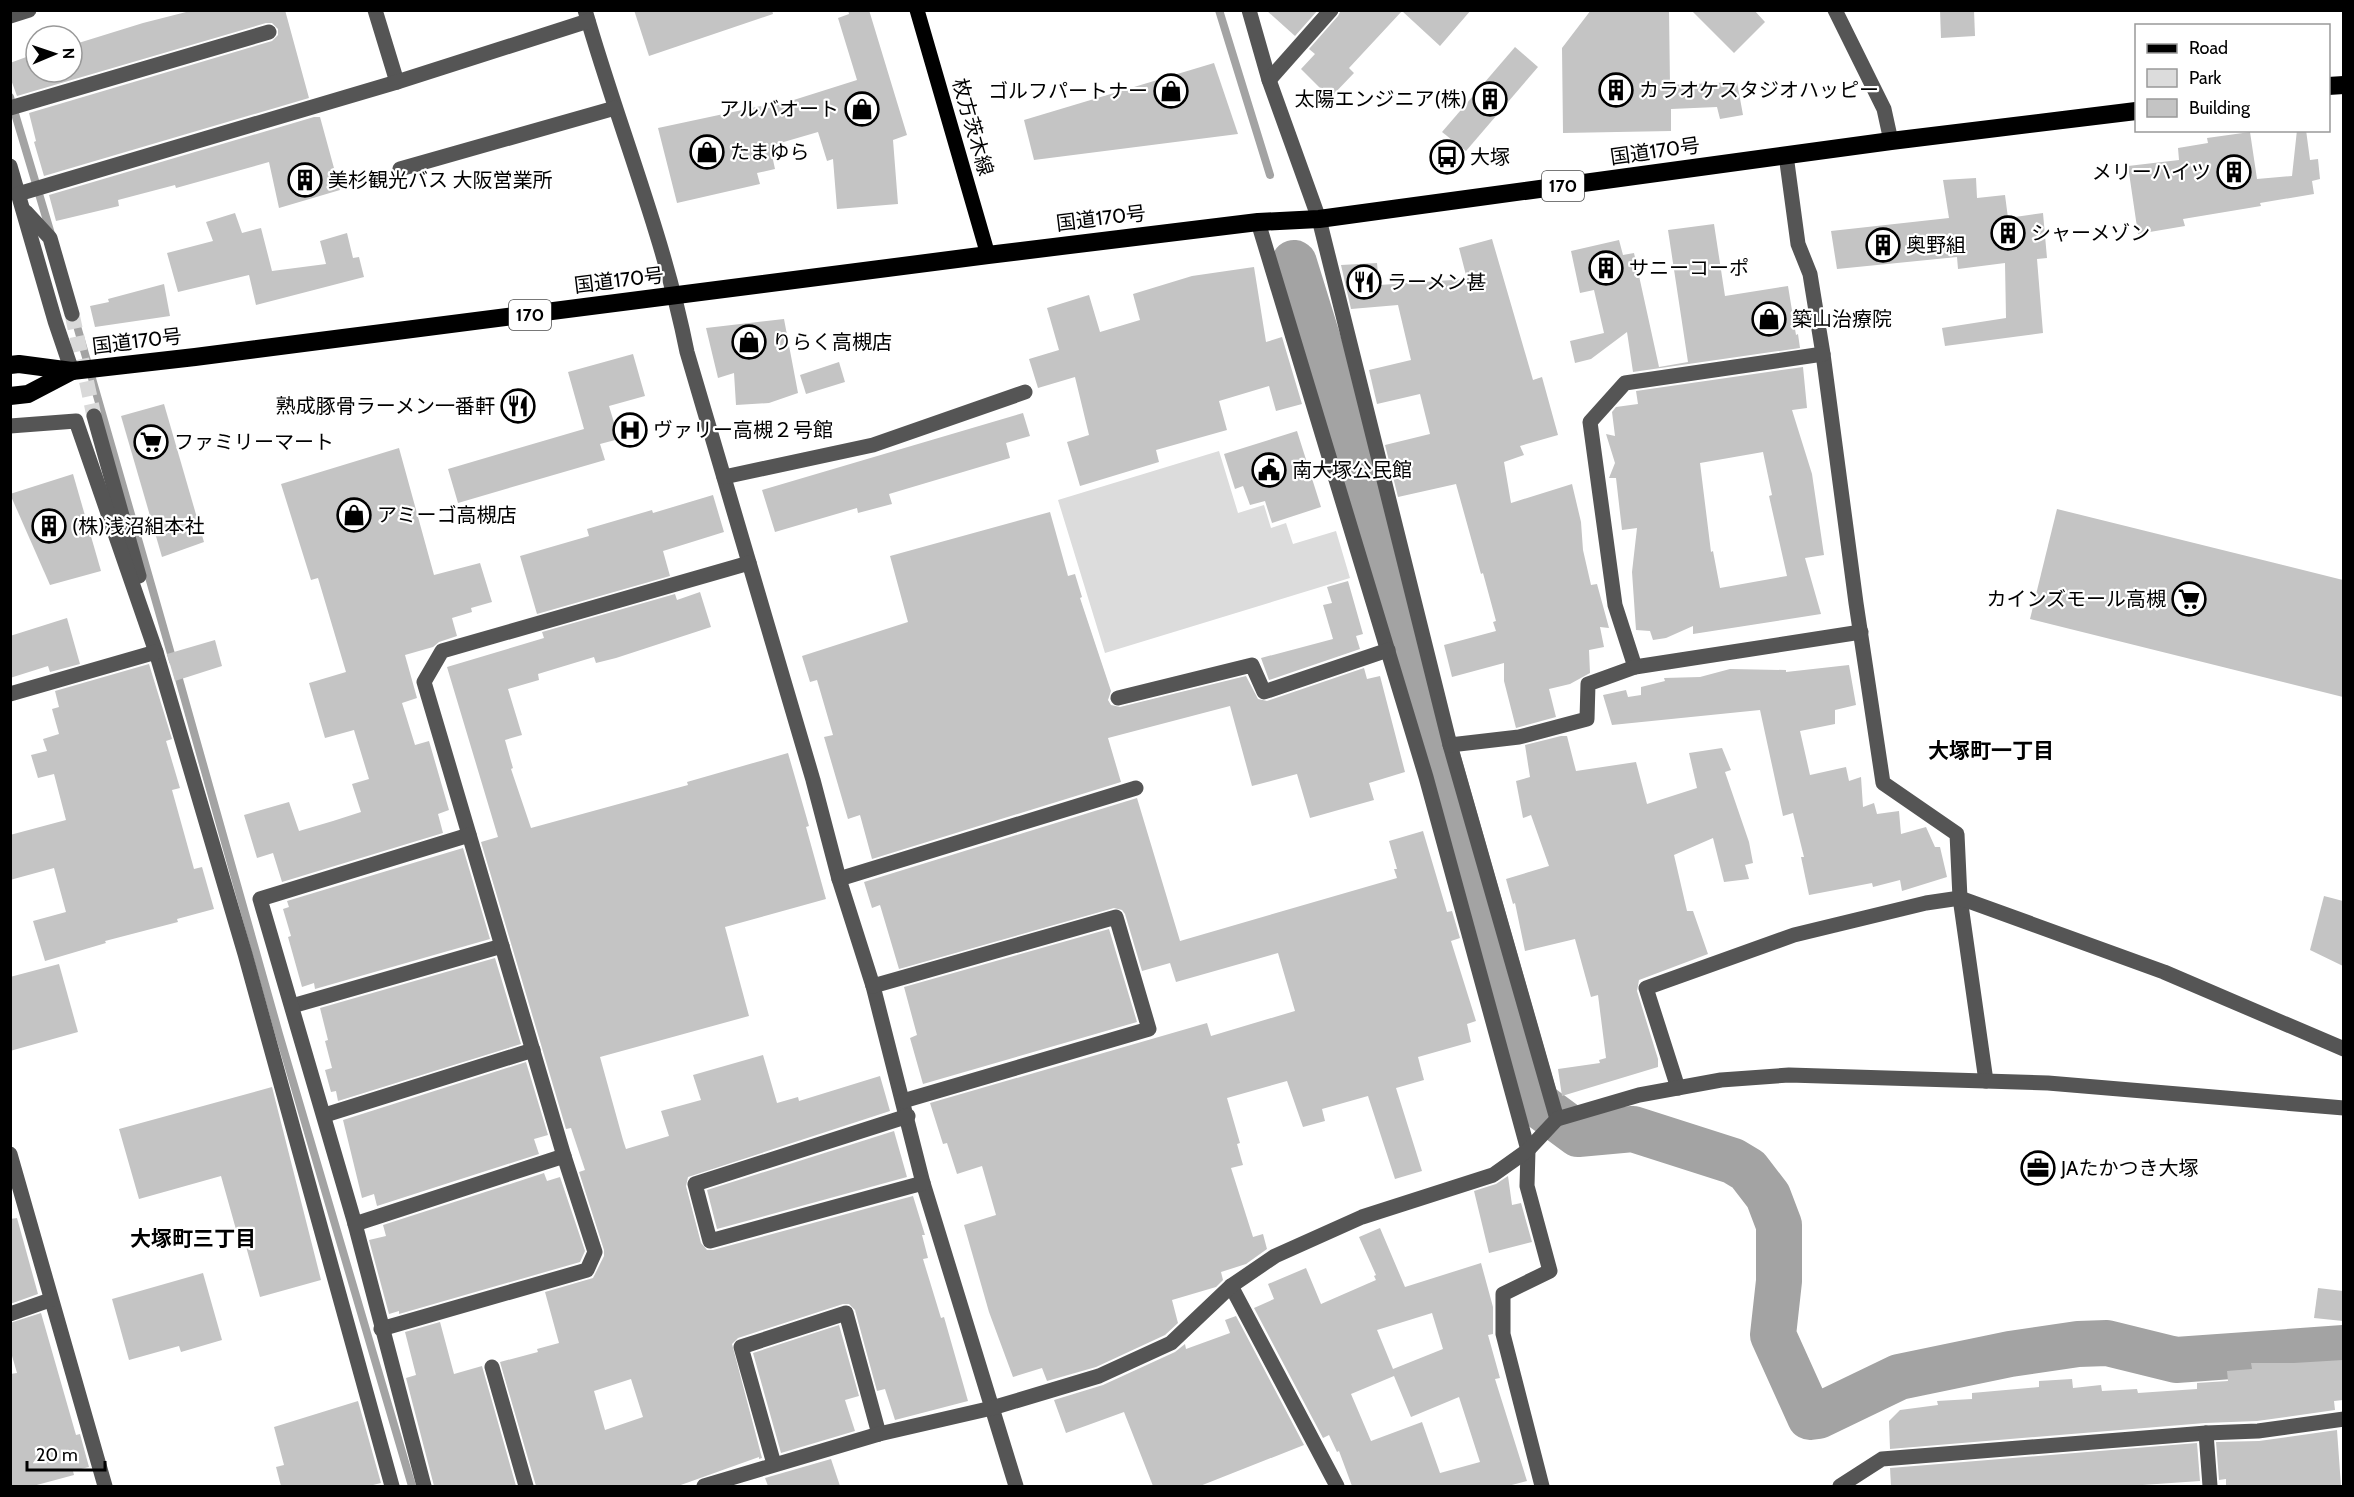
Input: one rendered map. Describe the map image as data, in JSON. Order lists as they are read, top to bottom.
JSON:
{
  "streets": {
    "highway": ["国道170号", "170"],
    "main road": ["枚方茨木線"]
  },
  "crossings": [
    ["枚方茨木線", "国道170号"]
  ],
  "districts": ["大塚町一丁目", "大塚町三丁目"],
  "places": {
    "building": [
      "カラオケスタジオハッピー",
      "太陽エンジニア(株)",
      "メリーハイツ",
      "美杉観光バス 大阪営業所",
      "シャーメゾン",
      "奥野組",
      "サニーコーポ",
      "(株)浅沼組本社"
    ],
    "shop": [
      "ゴルフパートナー",
      "アルバオート",
      "たまゆら",
      "築山治療院",
      "りらく高槻店",
      "アミーゴ高槻店"
    ],
    "bus stop": ["大塚"],
    "restaurant": ["ラーメン甚", "熟成豚骨ラーメン一番軒"],
    "hospital": ["ヴァリー高槻２号館"],
    "supermarket": ["ファミリーマート", "カインズモール高槻"],
    "public building": ["南大塚公民館"],
    "office": ["JAたかつき大塚"]
  },
  "legend": ["Road", "Park", "Building"],
  "scale_bar": "20 m",
  "north": "right"
}
